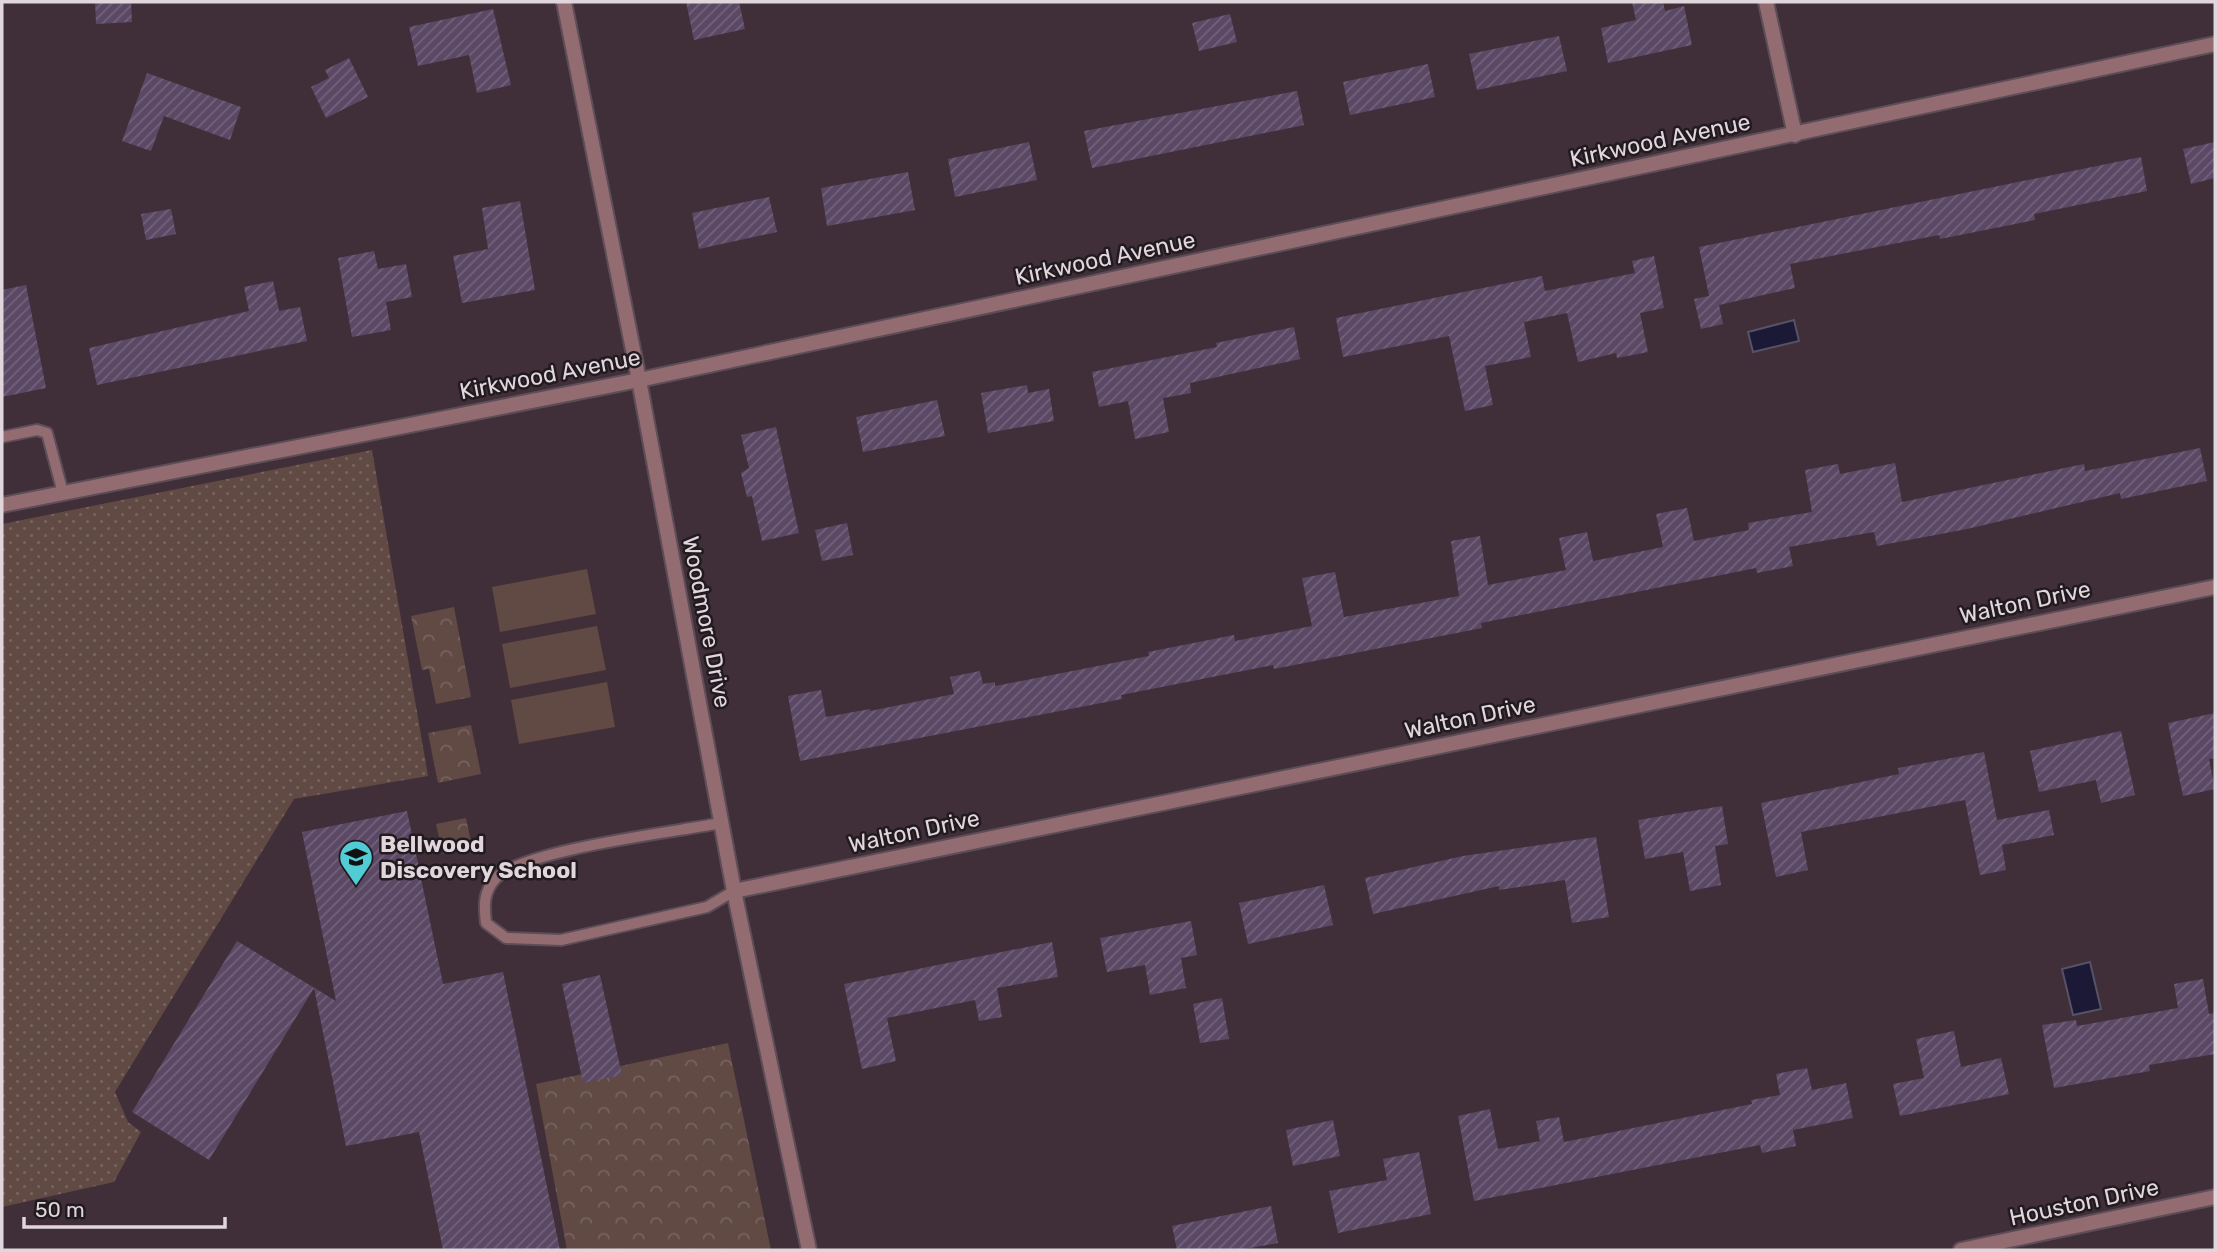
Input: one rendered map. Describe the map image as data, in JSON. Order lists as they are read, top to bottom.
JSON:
{
  "streets": {
    "street": [
      "Kirkwood Avenue",
      "Walton Drive",
      "Woodmore Drive",
      "Houston Drive"
    ]
  },
  "crossings": [
    ["Kirkwood Avenue", "Woodmore Drive"],
    ["Walton Drive", "Woodmore Drive"]
  ],
  "places": {
    "school or university": ["Bellwood Discovery School"]
  },
  "scale_bar": "50 m"
}
